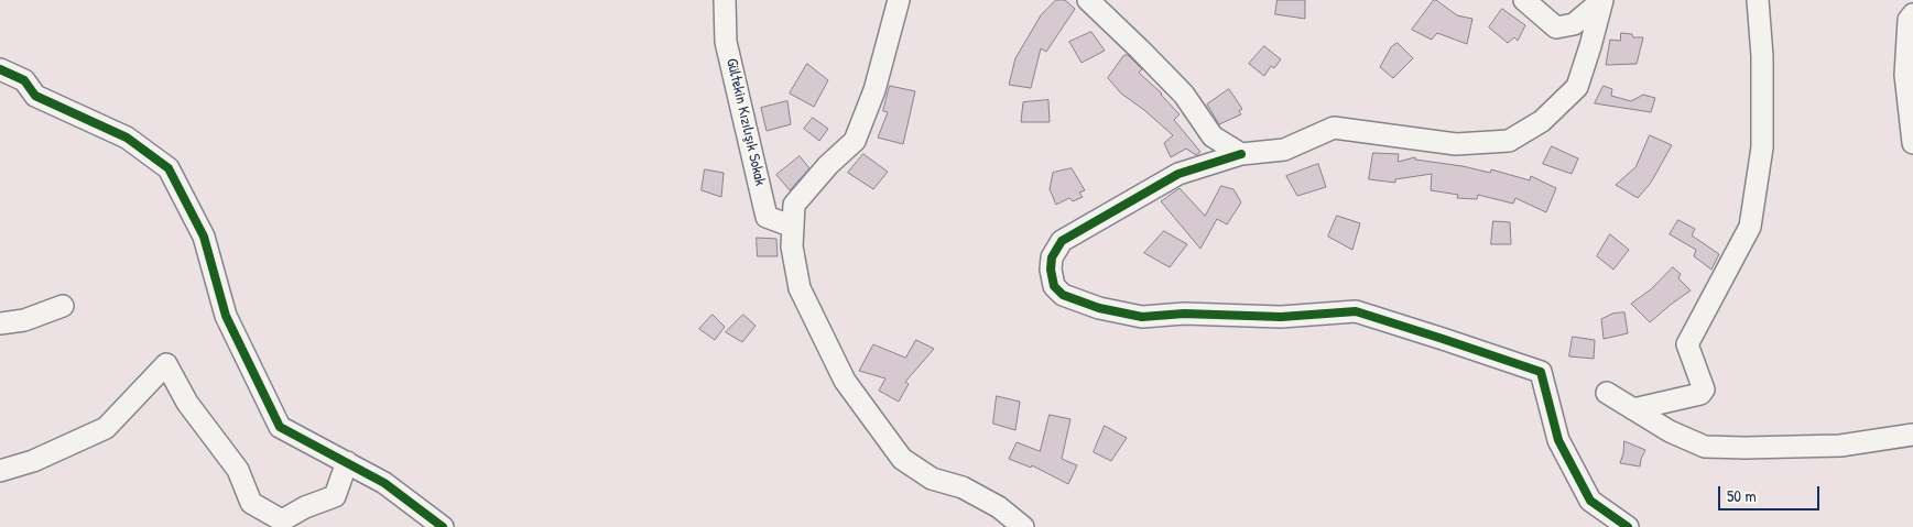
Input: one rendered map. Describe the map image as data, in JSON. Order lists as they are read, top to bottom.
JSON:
{
  "streets": {
    "street": ["Gültekin Kızılışık Sokak"]
  },
  "scale_bar": "50 m"
}
